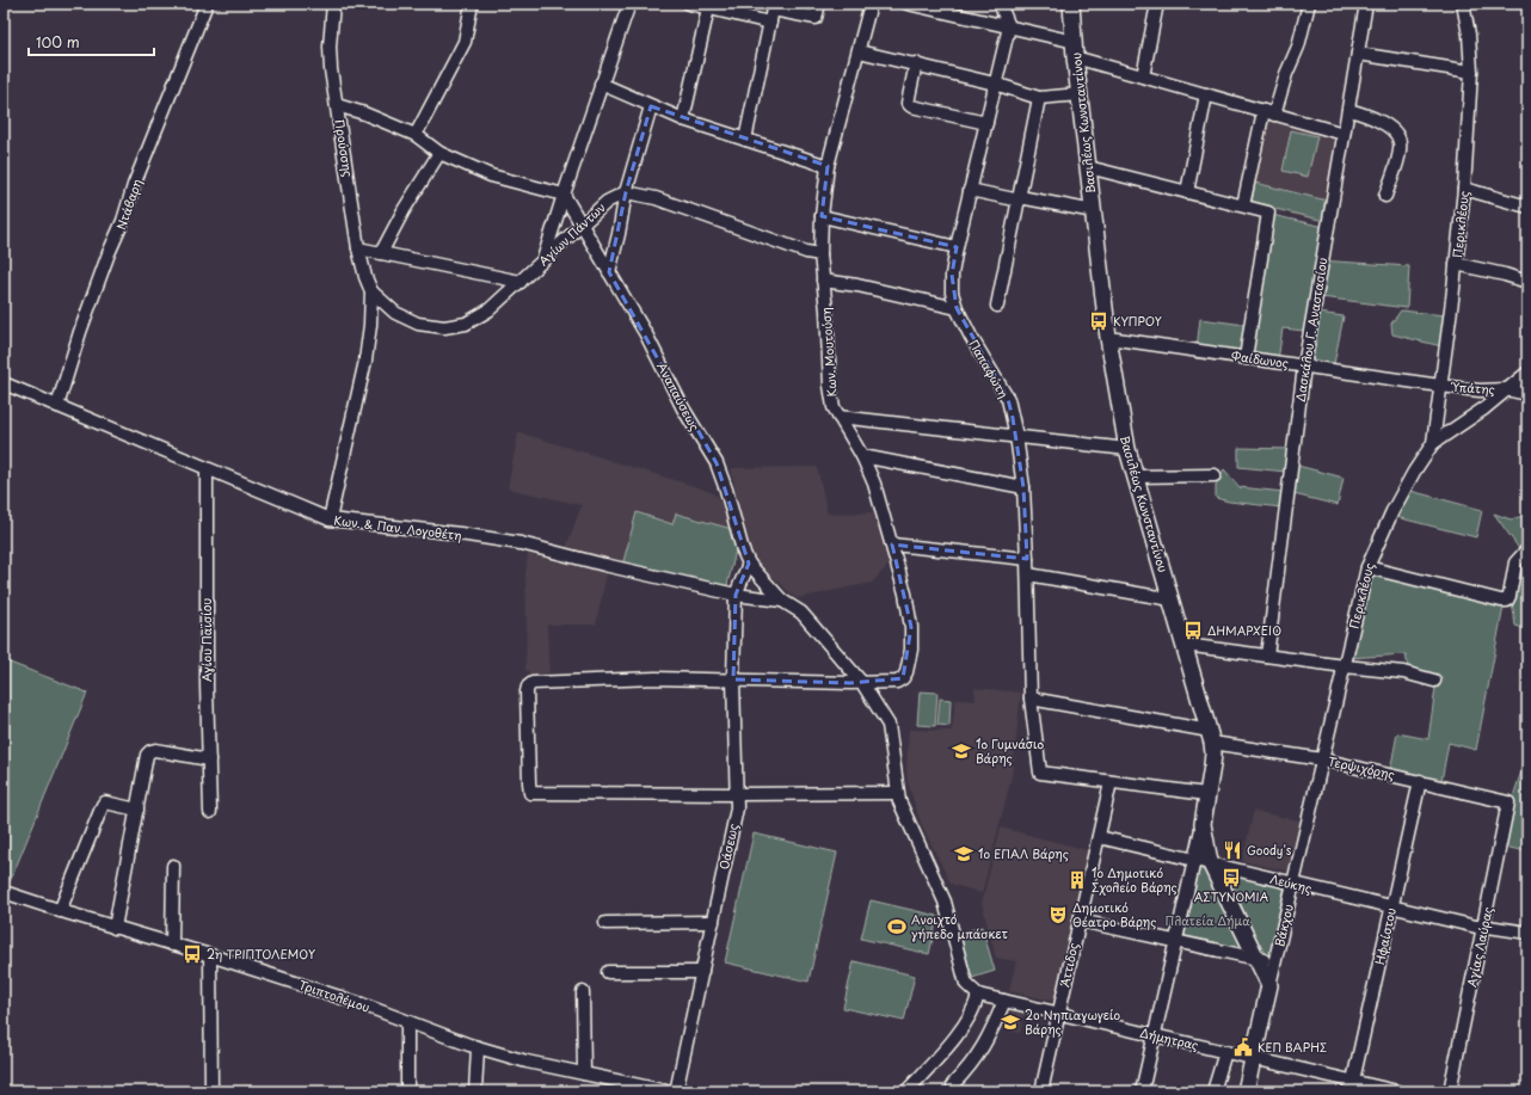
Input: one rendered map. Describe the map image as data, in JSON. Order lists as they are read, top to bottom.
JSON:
{
  "streets": {
    "main road": ["Βασιλέως Κωνσταντίνου", "Βάκχου"],
    "street": [
      "Προύσσης",
      "Ντάβαρη",
      "Περικλέους",
      "Αγίων Πάντων",
      "Δασκάλου Γ. Αναστασίου",
      "Κων. Μουτούση",
      "Φαίδωνος",
      "Παπαφώτη",
      "Ύπάτης",
      "Αναπαύσεως",
      "Κων. & Παν. Λογοθέτη",
      "Αγίου Παϊσίου",
      "Τερψιχόρης",
      "Οάσεως",
      "Λεύκης",
      "Ηφαίστου",
      "Αγίας Λαύρας",
      "Άττιδος",
      "Τριπτολέμου",
      "Δήμητρας"
    ]
  },
  "crossings": [
    ["Βασιλέως Κωνσταντίνου", "Φαίδωνος"],
    ["Βασιλέως Κωνσταντίνου", "Τερψιχόρης"],
    ["Βασιλέως Κωνσταντίνου", "Λεύκης"],
    ["Βασιλέως Κωνσταντίνου", "Βάκχου"],
    ["Προύσσης", "Αγίων Πάντων"],
    ["Ντάβαρη", "Κων. & Παν. Λογοθέτη"],
    ["Περικλέους", "Φαίδωνος"],
    ["Περικλέους", "Ύπάτης"],
    ["Περικλέους", "Τερψιχόρης"],
    ["Περικλέους", "Βάκχου"],
    ["Αγίων Πάντων", "Αναπαύσεως"],
    ["Δασκάλου Γ. Αναστασίου", "Φαίδωνος"],
    ["Κων. Μουτούση", "Οάσεως"],
    ["Φαίδωνος", "Ύπάτης"],
    ["Παπαφώτη", "Τερψιχόρης"],
    ["Παπαφώτη", "Άττιδος"],
    ["Αναπαύσεως", "Κων. & Παν. Λογοθέτη"],
    ["Κων. & Παν. Λογοθέτη", "Αγίου Παϊσίου"],
    ["Κων. & Παν. Λογοθέτη", "Οάσεως"],
    ["Τερψιχόρης", "Βάκχου"],
    ["Τερψιχόρης", "Ηφαίστου"],
    ["Τερψιχόρης", "Αγίας Λαύρας"],
    ["Λεύκης", "Βάκχου"],
    ["Λεύκης", "Ηφαίστου"],
    ["Λεύκης", "Αγίας Λαύρας"],
    ["Λεύκης", "Άττιδος"],
    ["Βάκχου", "Δήμητρας"],
    ["Ηφαίστου", "Δήμητρας"],
    ["Άττιδος", "Δήμητρας"]
  ],
  "parks": ["Πλατεία Δήμα"],
  "places": {
    "bus stop": [
      "ΚΥΠΡΟΥ",
      "ΔΗΜΑΡΧΕΙΟ",
      "ΑΣΤΥΝΟΜΙΑ",
      "2η ΤΡΙΠΤΟΛΕΜΟΥ"
    ],
    "school or university": ["1ο Γυμνάσιο Βάρης", "1ο ΕΠΑΛ Βάρης", "2ο Νηπιαγωγείο Βάρης"],
    "restaurant": ["Goody's"],
    "building": ["1ο Δημοτικό Σχολείο Βάρης"],
    "theatre": ["Δημοτικό Θέατρο Βάρης"],
    "sports": ["Ανοιχτό γήπεδο μπάσκετ"],
    "public building": ["ΚΕΠ ΒΑΡΗΣ"]
  },
  "scale_bar": "100 m"
}
